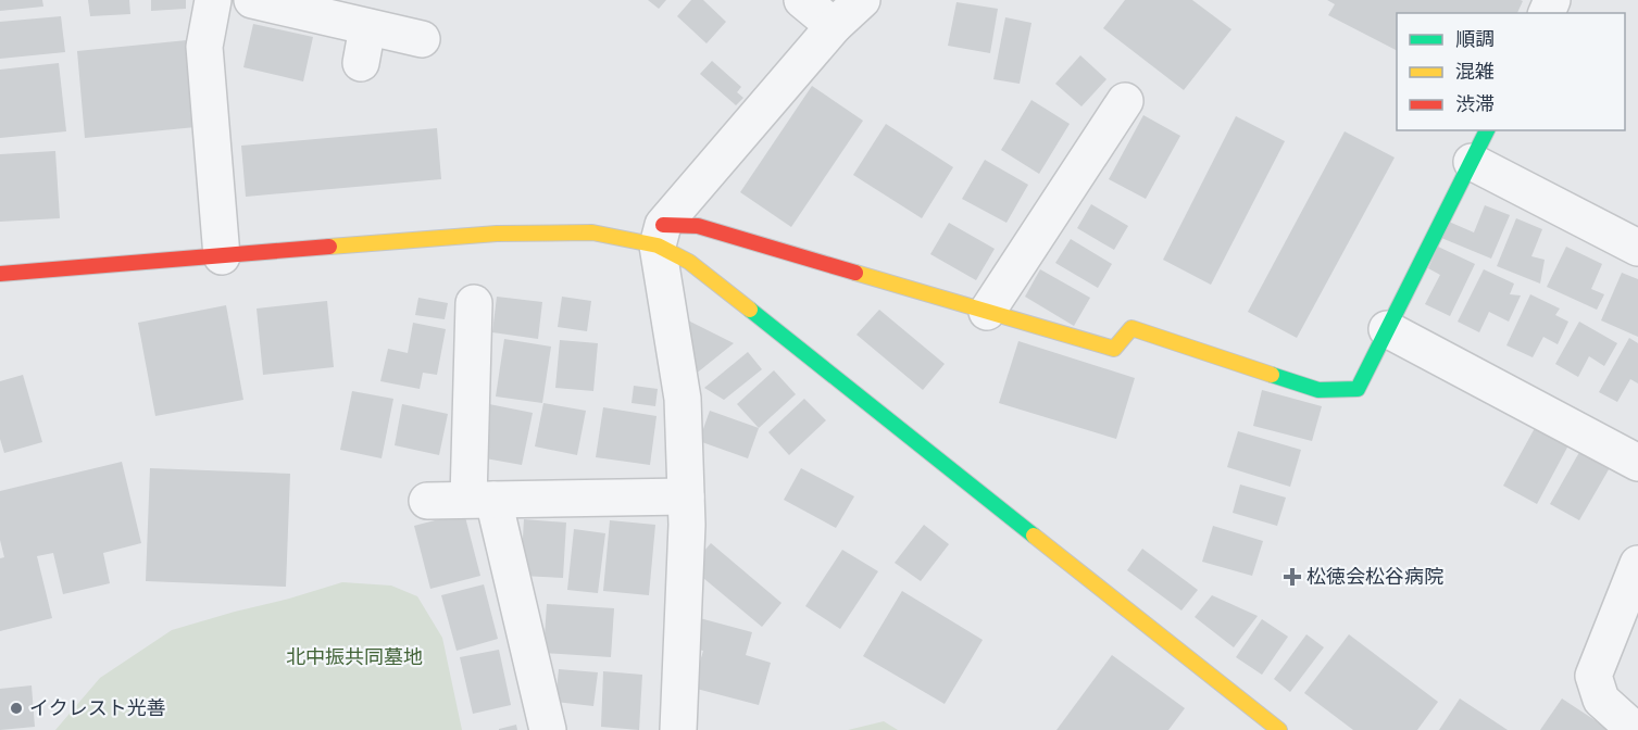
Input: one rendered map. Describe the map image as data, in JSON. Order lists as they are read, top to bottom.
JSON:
{
  "parks": ["北中振共同墓地"],
  "places": {
    "health": ["松徳会松谷病院"],
    "other": ["イクレスト光善"]
  },
  "legend": ["順調", "混雑", "渋滞"]
}
